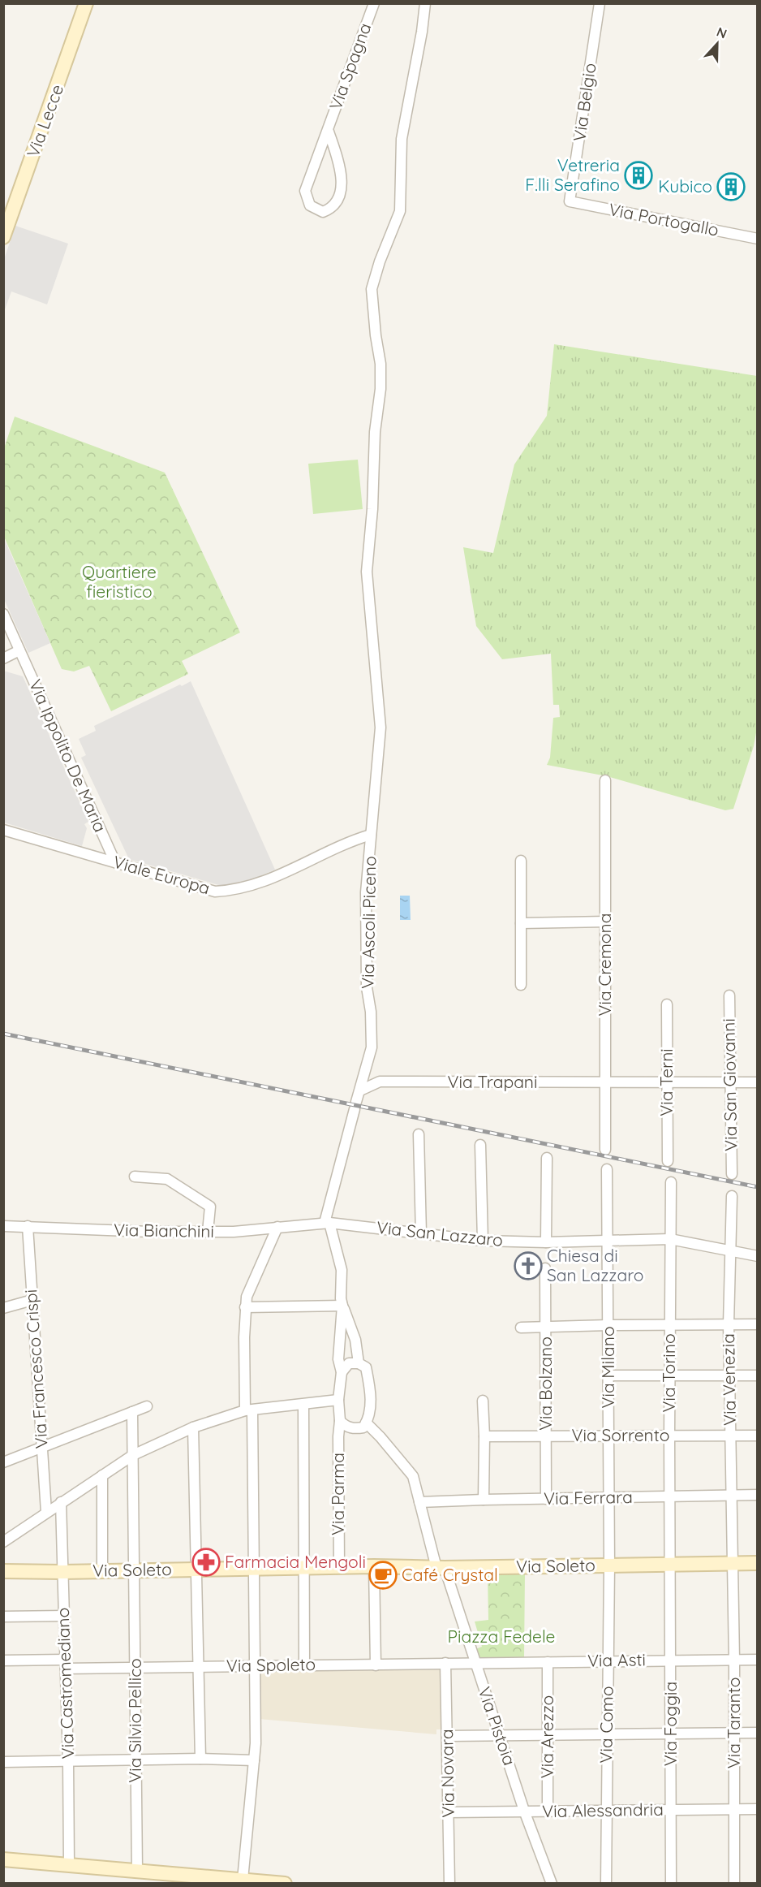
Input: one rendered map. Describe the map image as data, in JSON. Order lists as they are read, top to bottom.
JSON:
{
  "streets": {
    "street": [
      "Via Spagna",
      "Via Belgio",
      "Via Lecce",
      "Via Portogallo",
      "Via Ippolito De Maria",
      "Viale Europa",
      "Via Ascoli Piceno",
      "Via Cremona",
      "Via Trapani",
      "Via Terni",
      "Via San Giovanni",
      "Via Bianchini",
      "Via San Lazzaro",
      "Via Milano",
      "Via Francesco Crispi",
      "Via Torino",
      "Via Venezia",
      "Via Bolzano",
      "Via Sorrento",
      "Via Parma",
      "Via Ferrara",
      "Via Soleto",
      "Via Asti",
      "Via Spoleto",
      "Via Castromediano",
      "Via Silvio Pellico",
      "Via Taranto",
      "Via Foggia",
      "Via Como",
      "Via Pistoia",
      "Via Arezzo",
      "Via Novara",
      "Via Alessandria"
    ]
  },
  "crossings": [
    ["Via Belgio", "Via Portogallo"],
    ["Via Ippolito De Maria", "Viale Europa"],
    ["Viale Europa", "Via Ascoli Piceno"],
    ["Via Ascoli Piceno", "Via Trapani"],
    ["Via Ascoli Piceno", "Via Bianchini"],
    ["Via Ascoli Piceno", "Via San Lazzaro"],
    ["Via Cremona", "Via Trapani"],
    ["Via Trapani", "Via Terni"],
    ["Via Trapani", "Via San Giovanni"],
    ["Via Bianchini", "Via San Lazzaro"],
    ["Via Bianchini", "Via Francesco Crispi"],
    ["Via San Lazzaro", "Via Milano"],
    ["Via San Lazzaro", "Via Torino"],
    ["Via San Lazzaro", "Via Venezia"],
    ["Via Milano", "Via Sorrento"],
    ["Via Milano", "Via Ferrara"],
    ["Via Milano", "Via Soleto"],
    ["Via Milano", "Via Como"],
    ["Via Torino", "Via Sorrento"],
    ["Via Torino", "Via Ferrara"],
    ["Via Torino", "Via Soleto"],
    ["Via Torino", "Via Foggia"],
    ["Via Venezia", "Via Sorrento"],
    ["Via Venezia", "Via Ferrara"],
    ["Via Venezia", "Via Soleto"],
    ["Via Venezia", "Via Taranto"],
    ["Via Bolzano", "Via Sorrento"],
    ["Via Bolzano", "Via Ferrara"],
    ["Via Parma", "Via Soleto"],
    ["Via Ferrara", "Via Pistoia"],
    ["Via Soleto", "Via Castromediano"],
    ["Via Soleto", "Via Silvio Pellico"],
    ["Via Soleto", "Via Taranto"],
    ["Via Soleto", "Via Foggia"],
    ["Via Soleto", "Via Como"],
    ["Via Soleto", "Via Pistoia"],
    ["Via Asti", "Via Spoleto"],
    ["Via Asti", "Via Taranto"],
    ["Via Asti", "Via Foggia"],
    ["Via Asti", "Via Como"],
    ["Via Asti", "Via Pistoia"],
    ["Via Asti", "Via Arezzo"],
    ["Via Spoleto", "Via Castromediano"],
    ["Via Spoleto", "Via Silvio Pellico"],
    ["Via Spoleto", "Via Pistoia"],
    ["Via Spoleto", "Via Novara"],
    ["Via Taranto", "Via Alessandria"],
    ["Via Foggia", "Via Alessandria"],
    ["Via Como", "Via Alessandria"],
    ["Via Pistoia", "Via Alessandria"],
    ["Via Arezzo", "Via Alessandria"],
    ["Via Novara", "Via Alessandria"]
  ],
  "parks": ["Quartiere fieristico", "Piazza Fedele"],
  "places": {
    "building": ["Vetreria F.lli Serafino", "Kubico"],
    "church": ["Chiesa di San Lazzaro"],
    "pharmacy": ["Farmacia Mengoli"],
    "cafe": ["Café Crystal"]
  },
  "north": "top"
}
